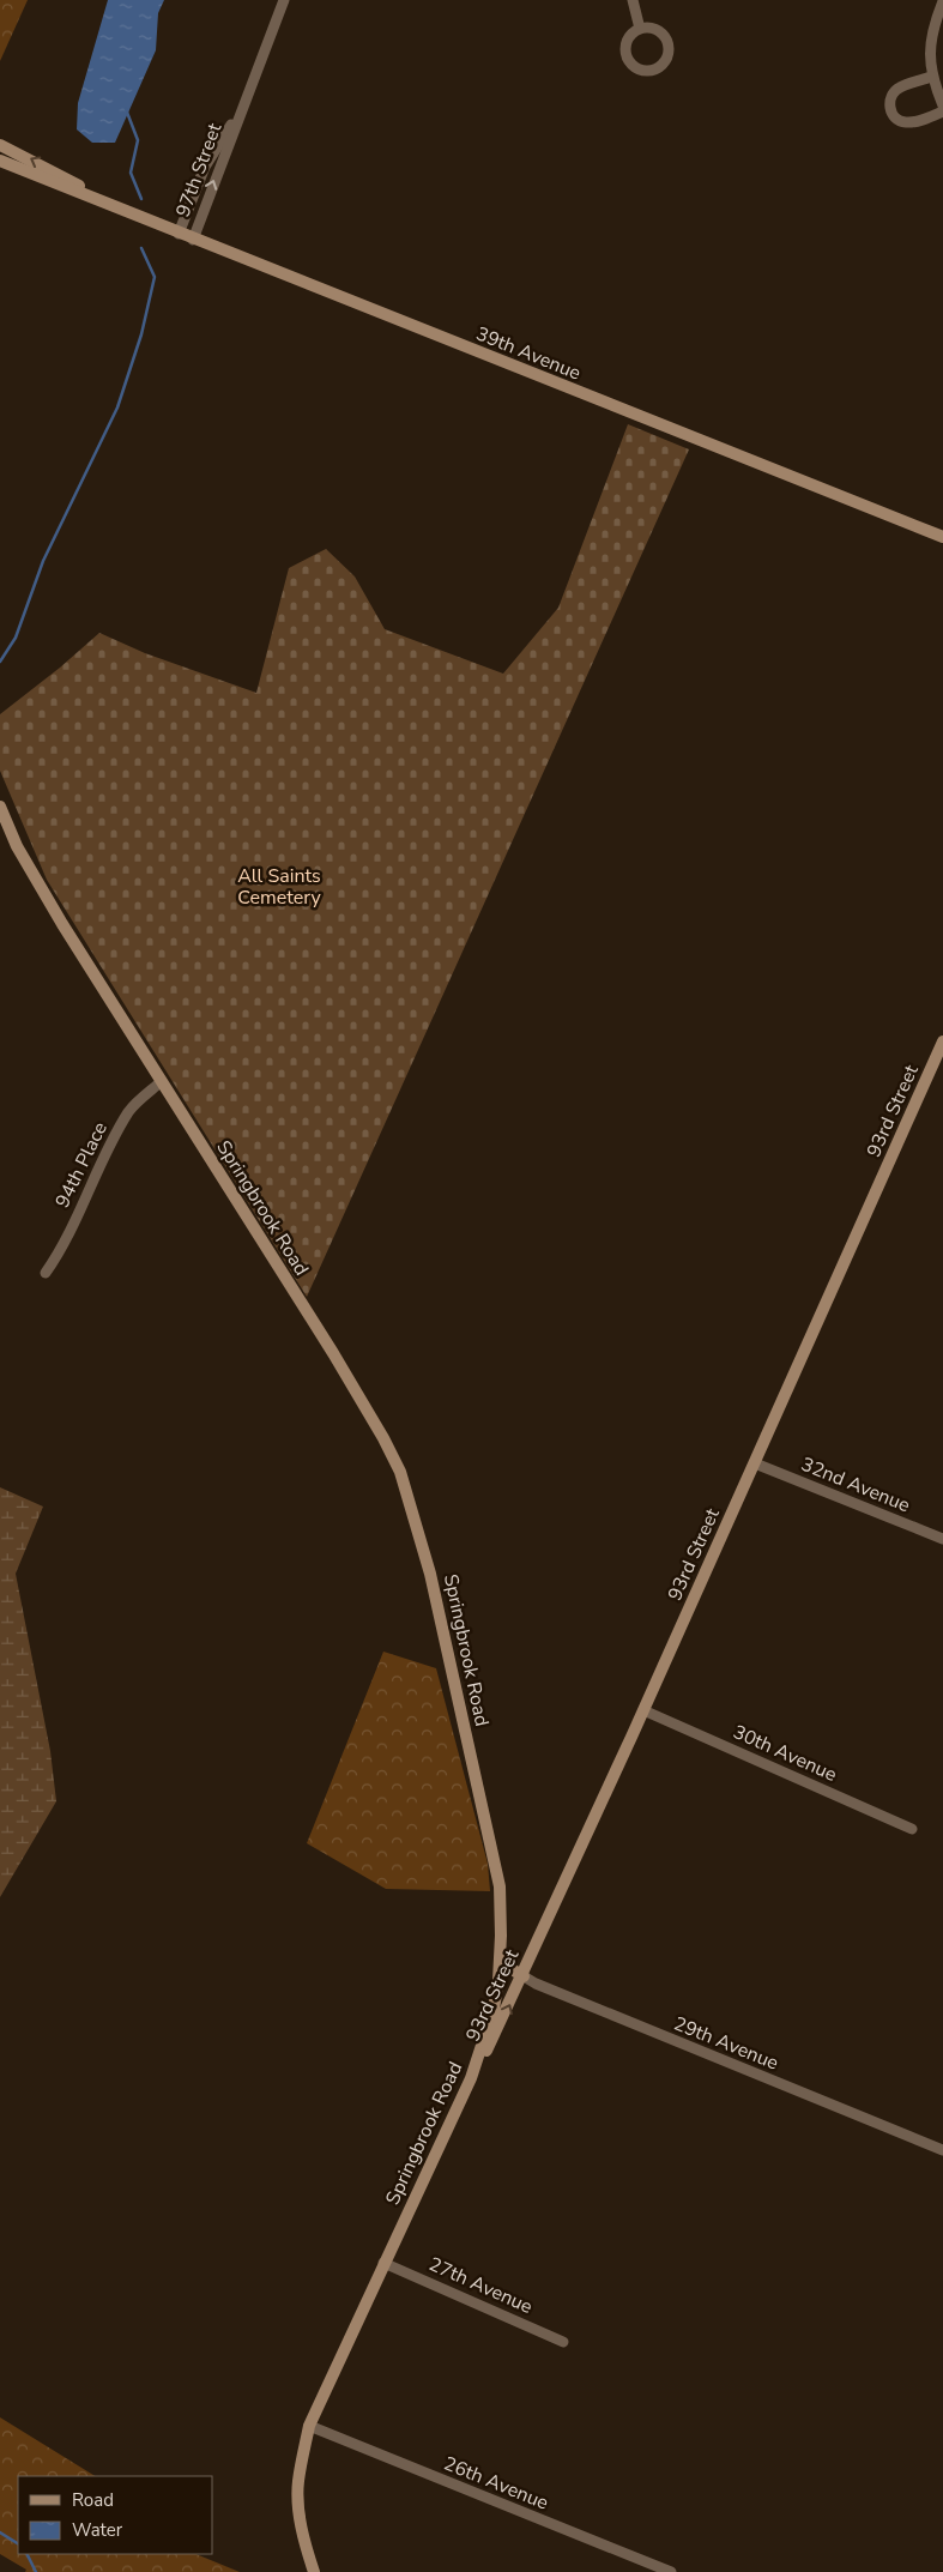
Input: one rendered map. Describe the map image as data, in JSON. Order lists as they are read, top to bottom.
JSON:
{
  "streets": {
    "street": [
      "97th Street",
      "39th Avenue",
      "93rd Street",
      "94th Place",
      "Springbrook Road",
      "32nd Avenue",
      "30th Avenue",
      "29th Avenue",
      "27th Avenue",
      "26th Avenue"
    ]
  },
  "crossings": [
    ["97th Street", "39th Avenue"],
    ["93rd Street", "Springbrook Road"],
    ["93rd Street", "32nd Avenue"],
    ["93rd Street", "30th Avenue"],
    ["93rd Street", "29th Avenue"],
    ["94th Place", "Springbrook Road"],
    ["Springbrook Road", "29th Avenue"],
    ["Springbrook Road", "27th Avenue"],
    ["Springbrook Road", "26th Avenue"]
  ],
  "parks": ["All Saints Cemetery"],
  "legend": ["Road", "Water"]
}
